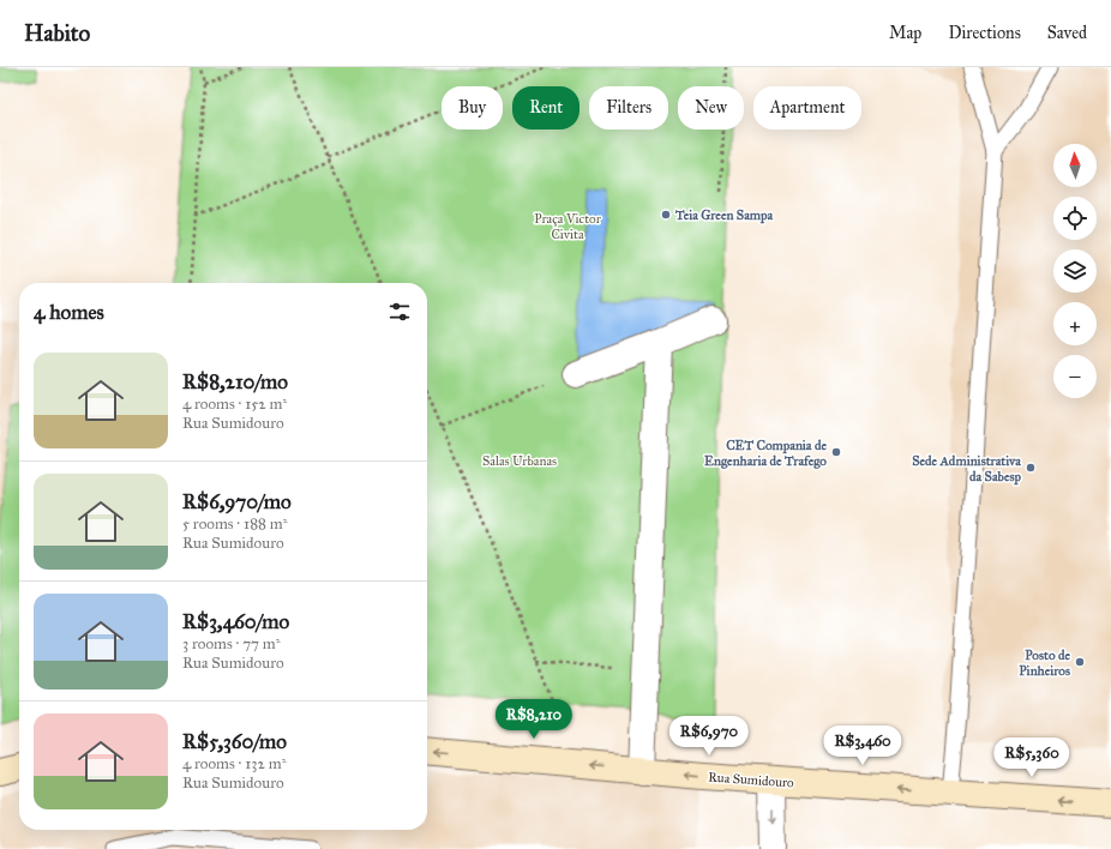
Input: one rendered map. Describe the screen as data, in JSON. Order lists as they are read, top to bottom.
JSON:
{
  "streets": {
    "main road": ["Rua Sumidouro"]
  },
  "one_way": ["Rua Sumidouro"],
  "parks": ["Praça Victor Civita", "Salas Urbanas"],
  "places": [
    "Teia Green Sampa",
    "CET Compania de Engenharia de Trafego",
    "Sede Administrativa da Sabesp",
    "Posto de Pinheiros"
  ],
  "north": "top",
  "page": {
    "header": "Habito",
    "nav": ["Map", "Directions", "Saved"],
    "chip": [
      "Buy",
      "Rent",
      "Filters",
      "New",
      "Apartment"
    ],
    "map_buttons": ["+", "−"],
    "heading": "4 homes",
    "list": [
      {
        "name": "R$8,210/mo",
        "note": "4 rooms · 152 m² · Rua Sumidouro"
      },
      {
        "name": "R$6,970/mo",
        "note": "5 rooms · 188 m² · Rua Sumidouro"
      },
      {
        "name": "R$3,460/mo",
        "note": "3 rooms · 77 m² · Rua Sumidouro"
      },
      {
        "name": "R$5,360/mo",
        "note": "4 rooms · 132 m² · Rua Sumidouro"
      }
    ],
    "price": [
      "R$8,210",
      "R$6,970",
      "R$3,460",
      "R$5,360"
    ]
  }
}
